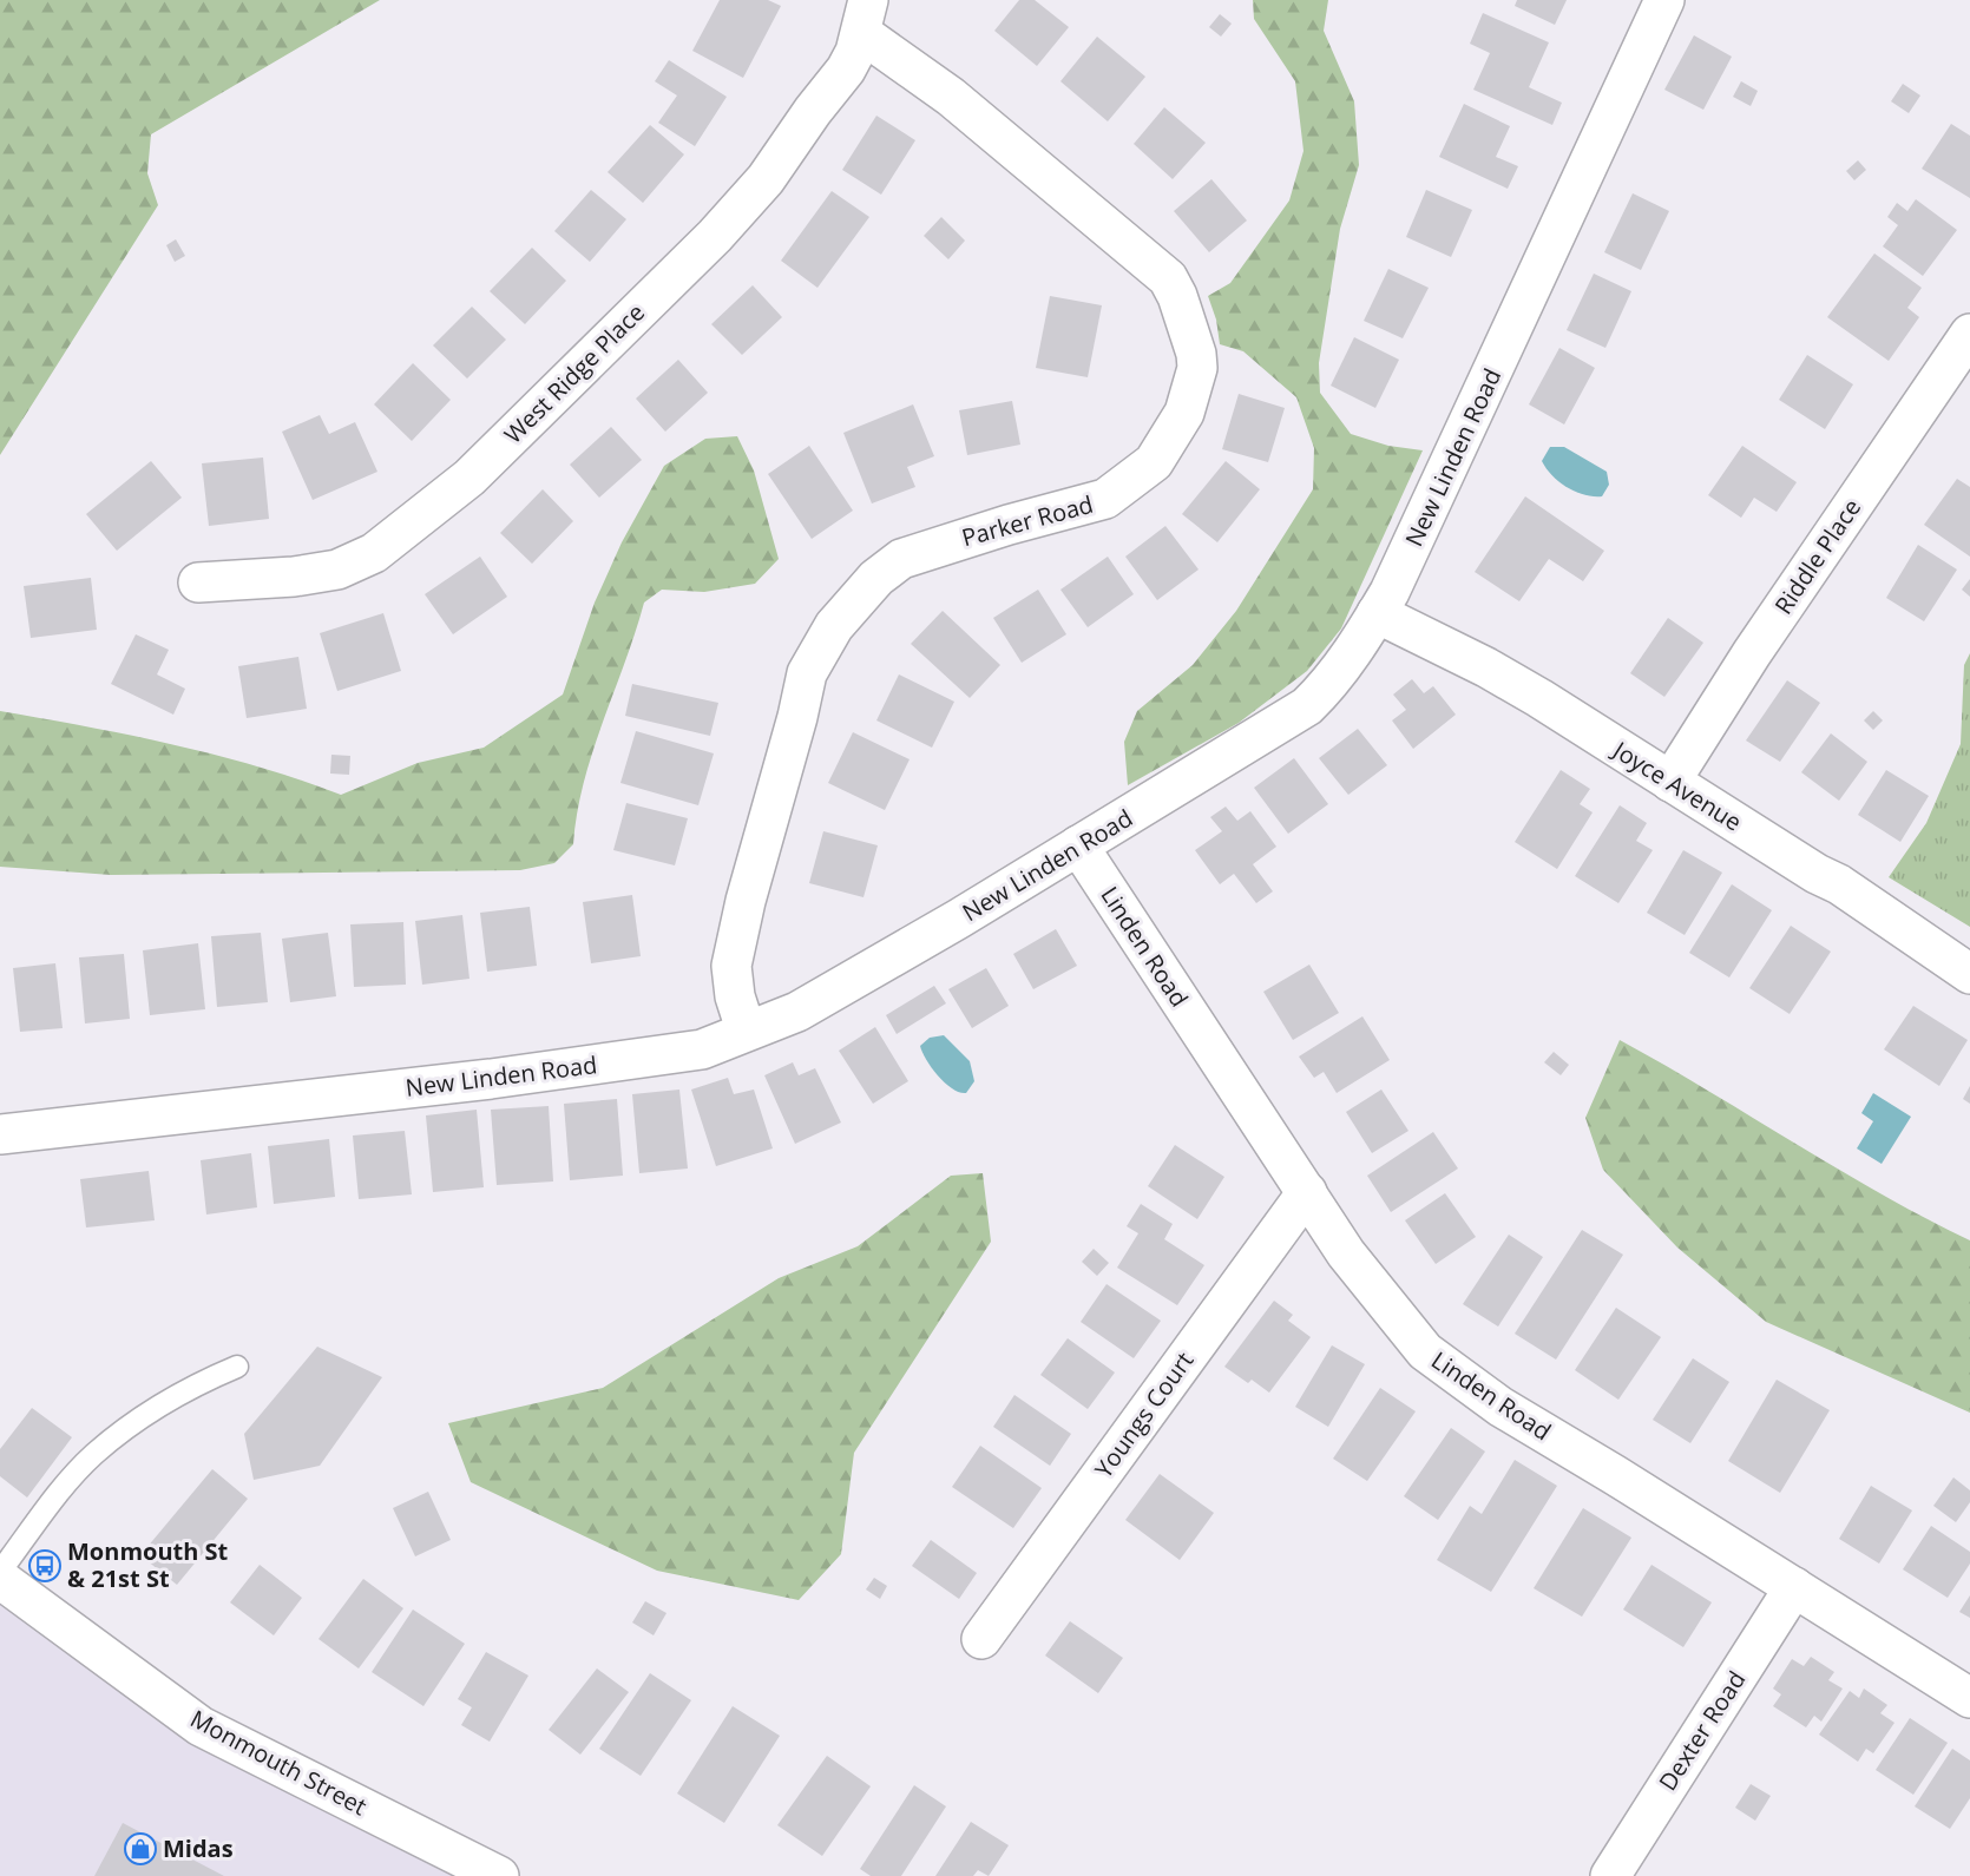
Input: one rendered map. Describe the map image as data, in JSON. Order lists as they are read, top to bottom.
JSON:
{
  "streets": {
    "street": [
      "West Ridge Place",
      "New Linden Road",
      "Parker Road",
      "Riddle Place",
      "Joyce Avenue",
      "Linden Road",
      "Youngs Court",
      "Dexter Road",
      "Monmouth Street"
    ]
  },
  "crossings": [
    ["West Ridge Place", "Parker Road"],
    ["New Linden Road", "Parker Road"],
    ["New Linden Road", "Joyce Avenue"],
    ["New Linden Road", "Linden Road"],
    ["Riddle Place", "Joyce Avenue"],
    ["Linden Road", "Youngs Court"],
    ["Linden Road", "Dexter Road"]
  ],
  "places": {
    "bus stop": ["Monmouth St & 21st St"],
    "shop": ["Midas"]
  }
}
